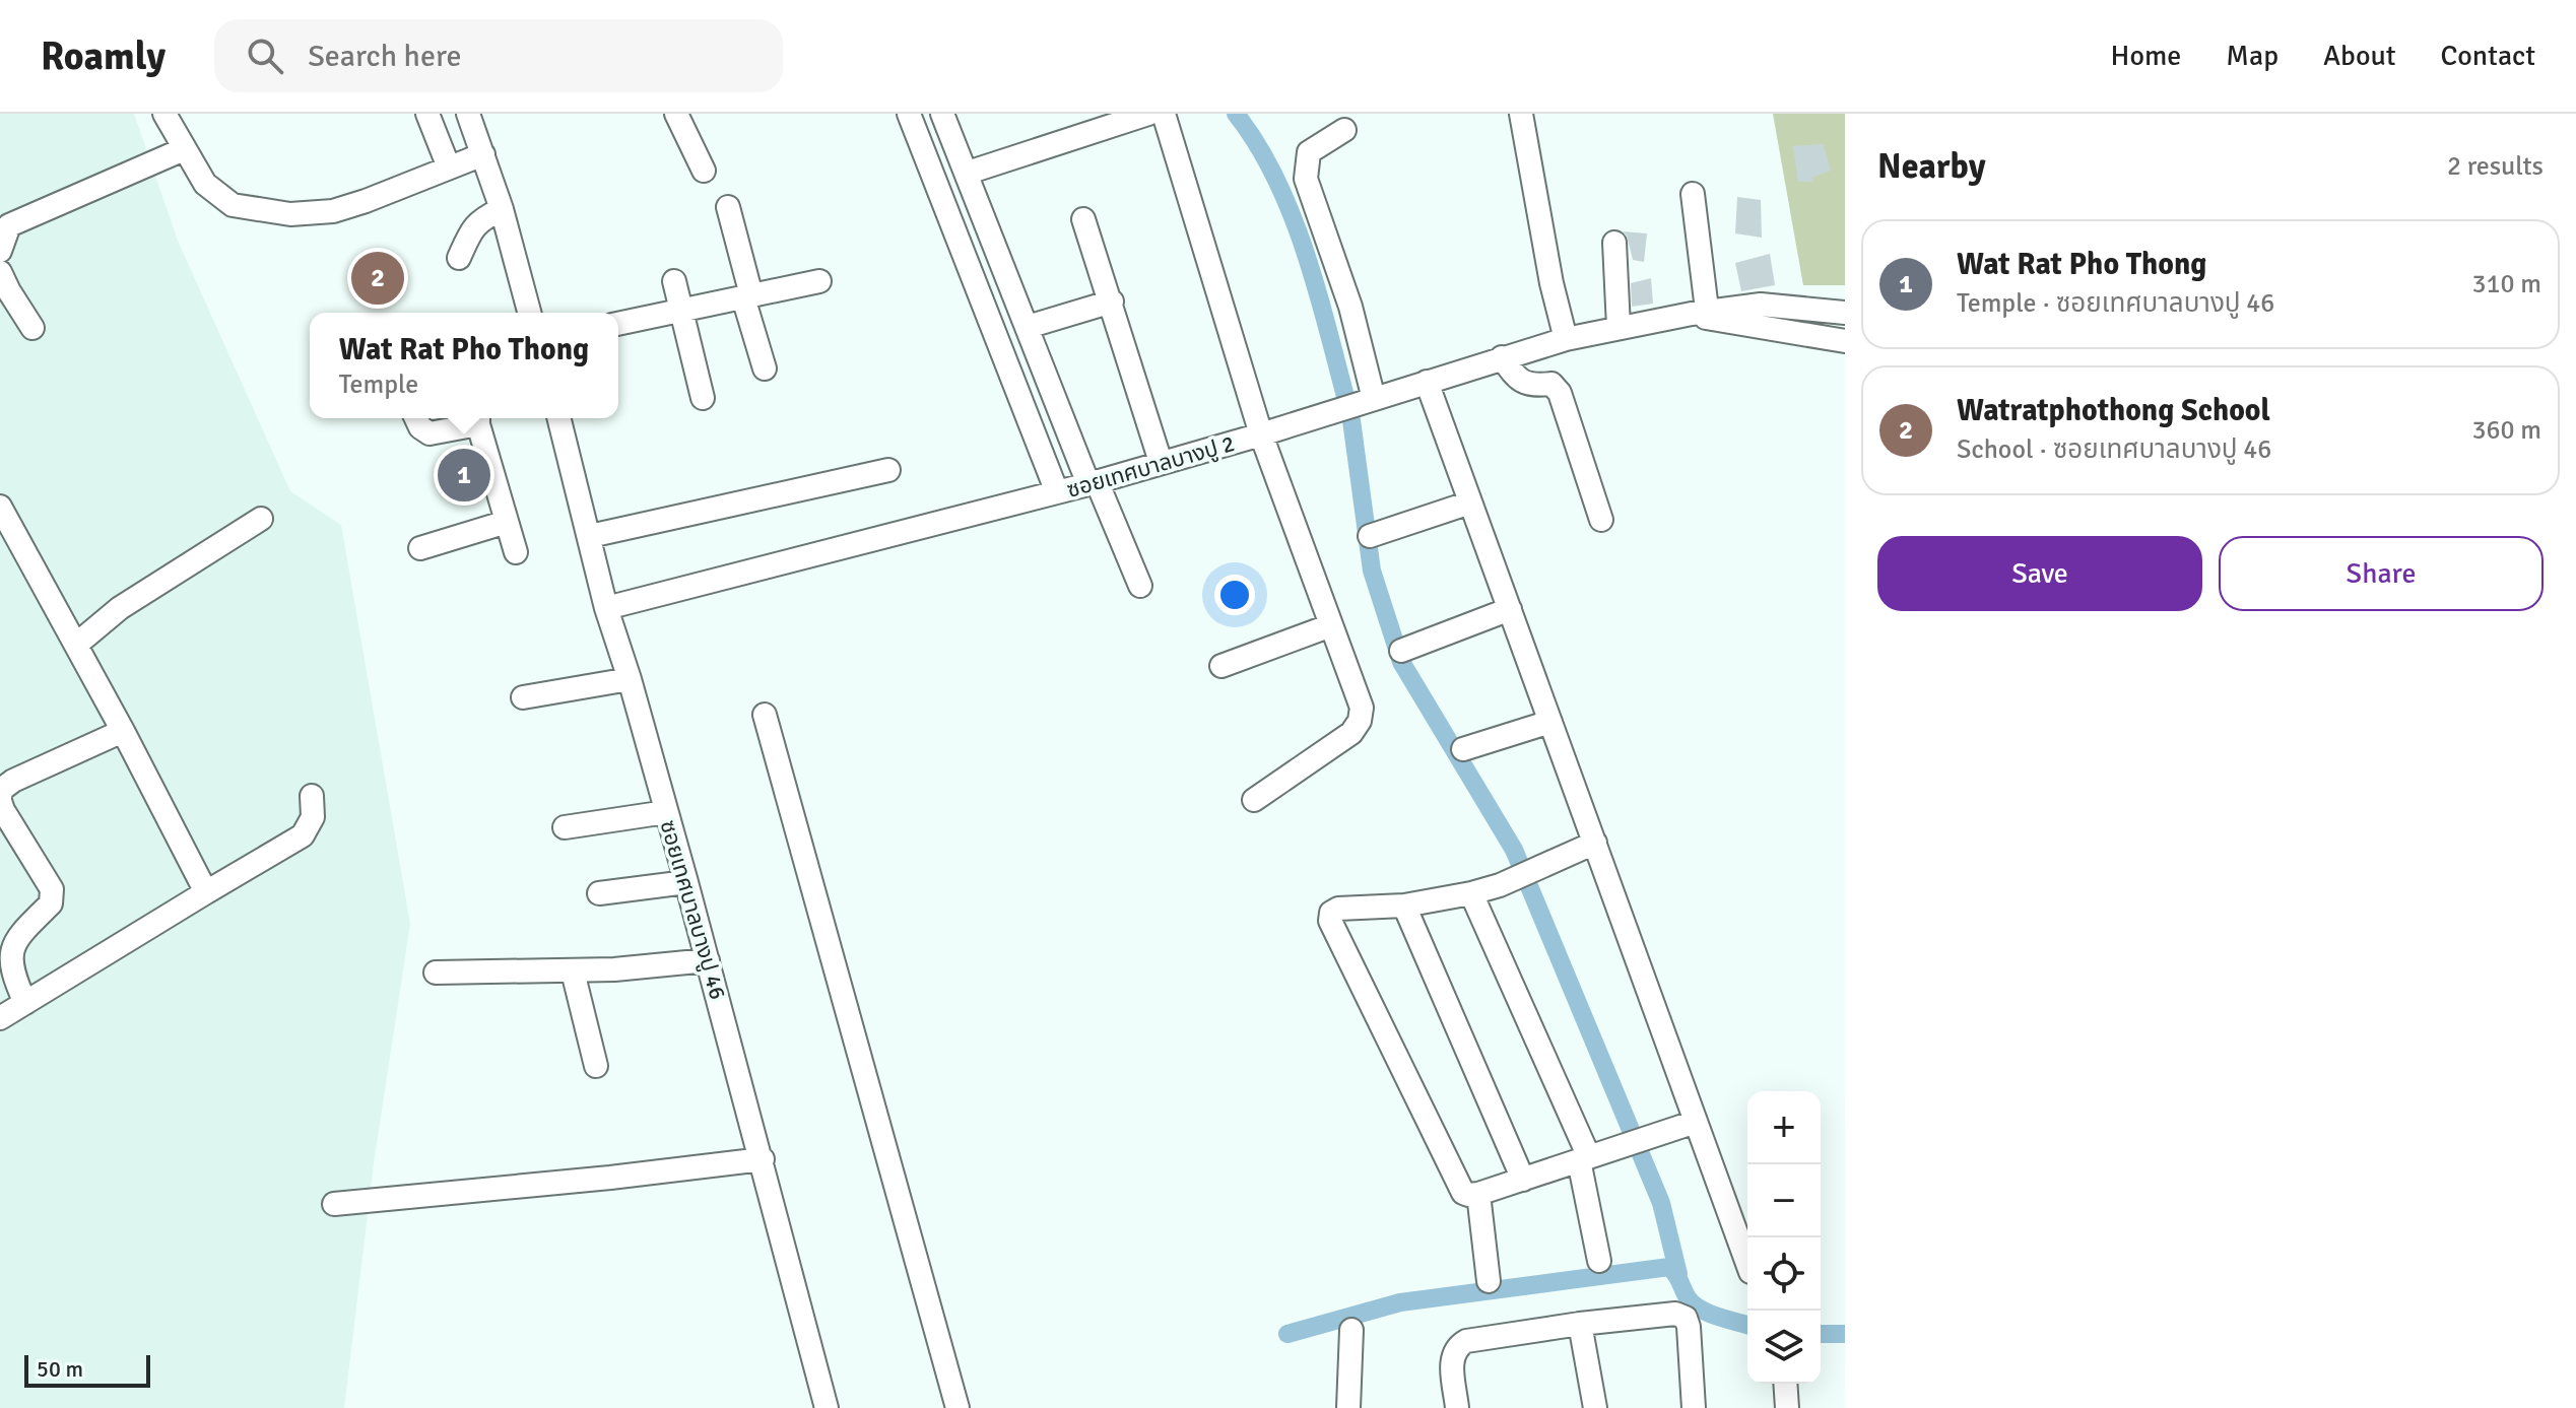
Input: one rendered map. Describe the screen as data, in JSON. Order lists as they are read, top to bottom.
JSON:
{
  "streets": {
    "street": ["ซอยเทศบาลบางปู 2", "ซอยเทศบาลบางปู 46"]
  },
  "crossings": [
    ["ซอยเทศบาลบางปู 2", "ซอยเทศบาลบางปู 46"]
  ],
  "scale_bar": "50 m",
  "page": {
    "header": "Roamly",
    "search": "Search here",
    "nav": [
      "Home",
      "Map",
      "About",
      "Contact"
    ],
    "heading": ["Nearby", "2 results"],
    "list": [
      {
        "mark": "1",
        "name": "Wat Rat Pho Thong",
        "note": "Temple · ซอยเทศบาลบางปู 46",
        "value": "310 m"
      },
      {
        "mark": "2",
        "name": "Watratphothong School",
        "note": "School · ซอยเทศบาลบางปู 46",
        "value": "360 m"
      }
    ],
    "pins": ["2", "1"],
    "popup": ["Wat Rat Pho Thong", "Temple"],
    "buttons": ["Save", "Share"],
    "map_buttons": ["+", "−"],
    "scale": "50 m"
  }
}
